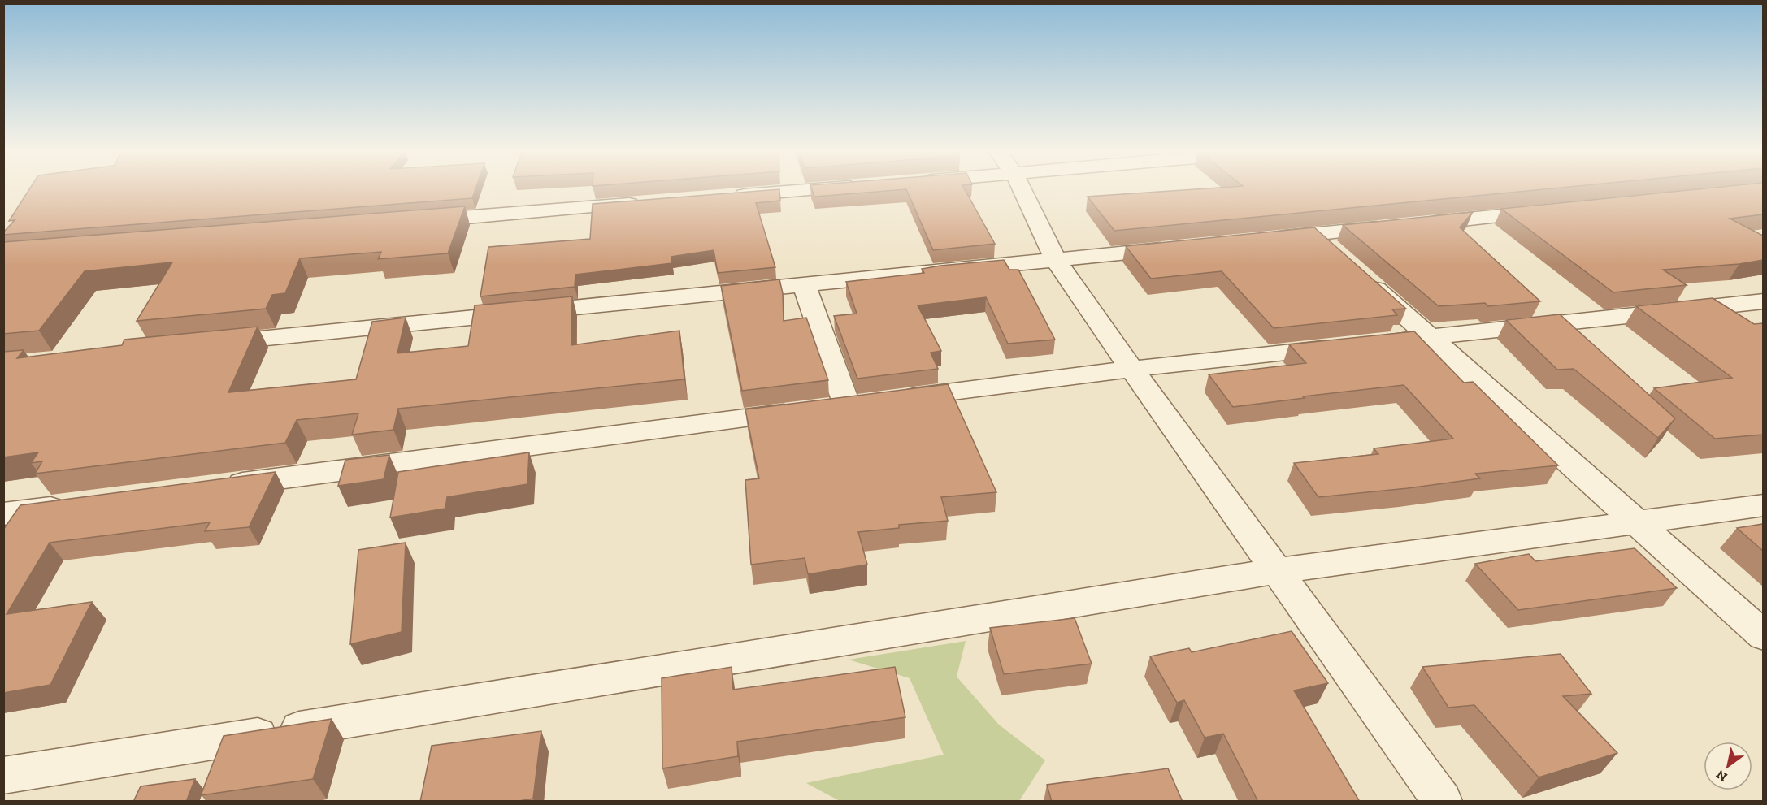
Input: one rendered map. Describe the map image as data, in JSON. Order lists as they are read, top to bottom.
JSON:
{
  "north": "bottom left"
}
